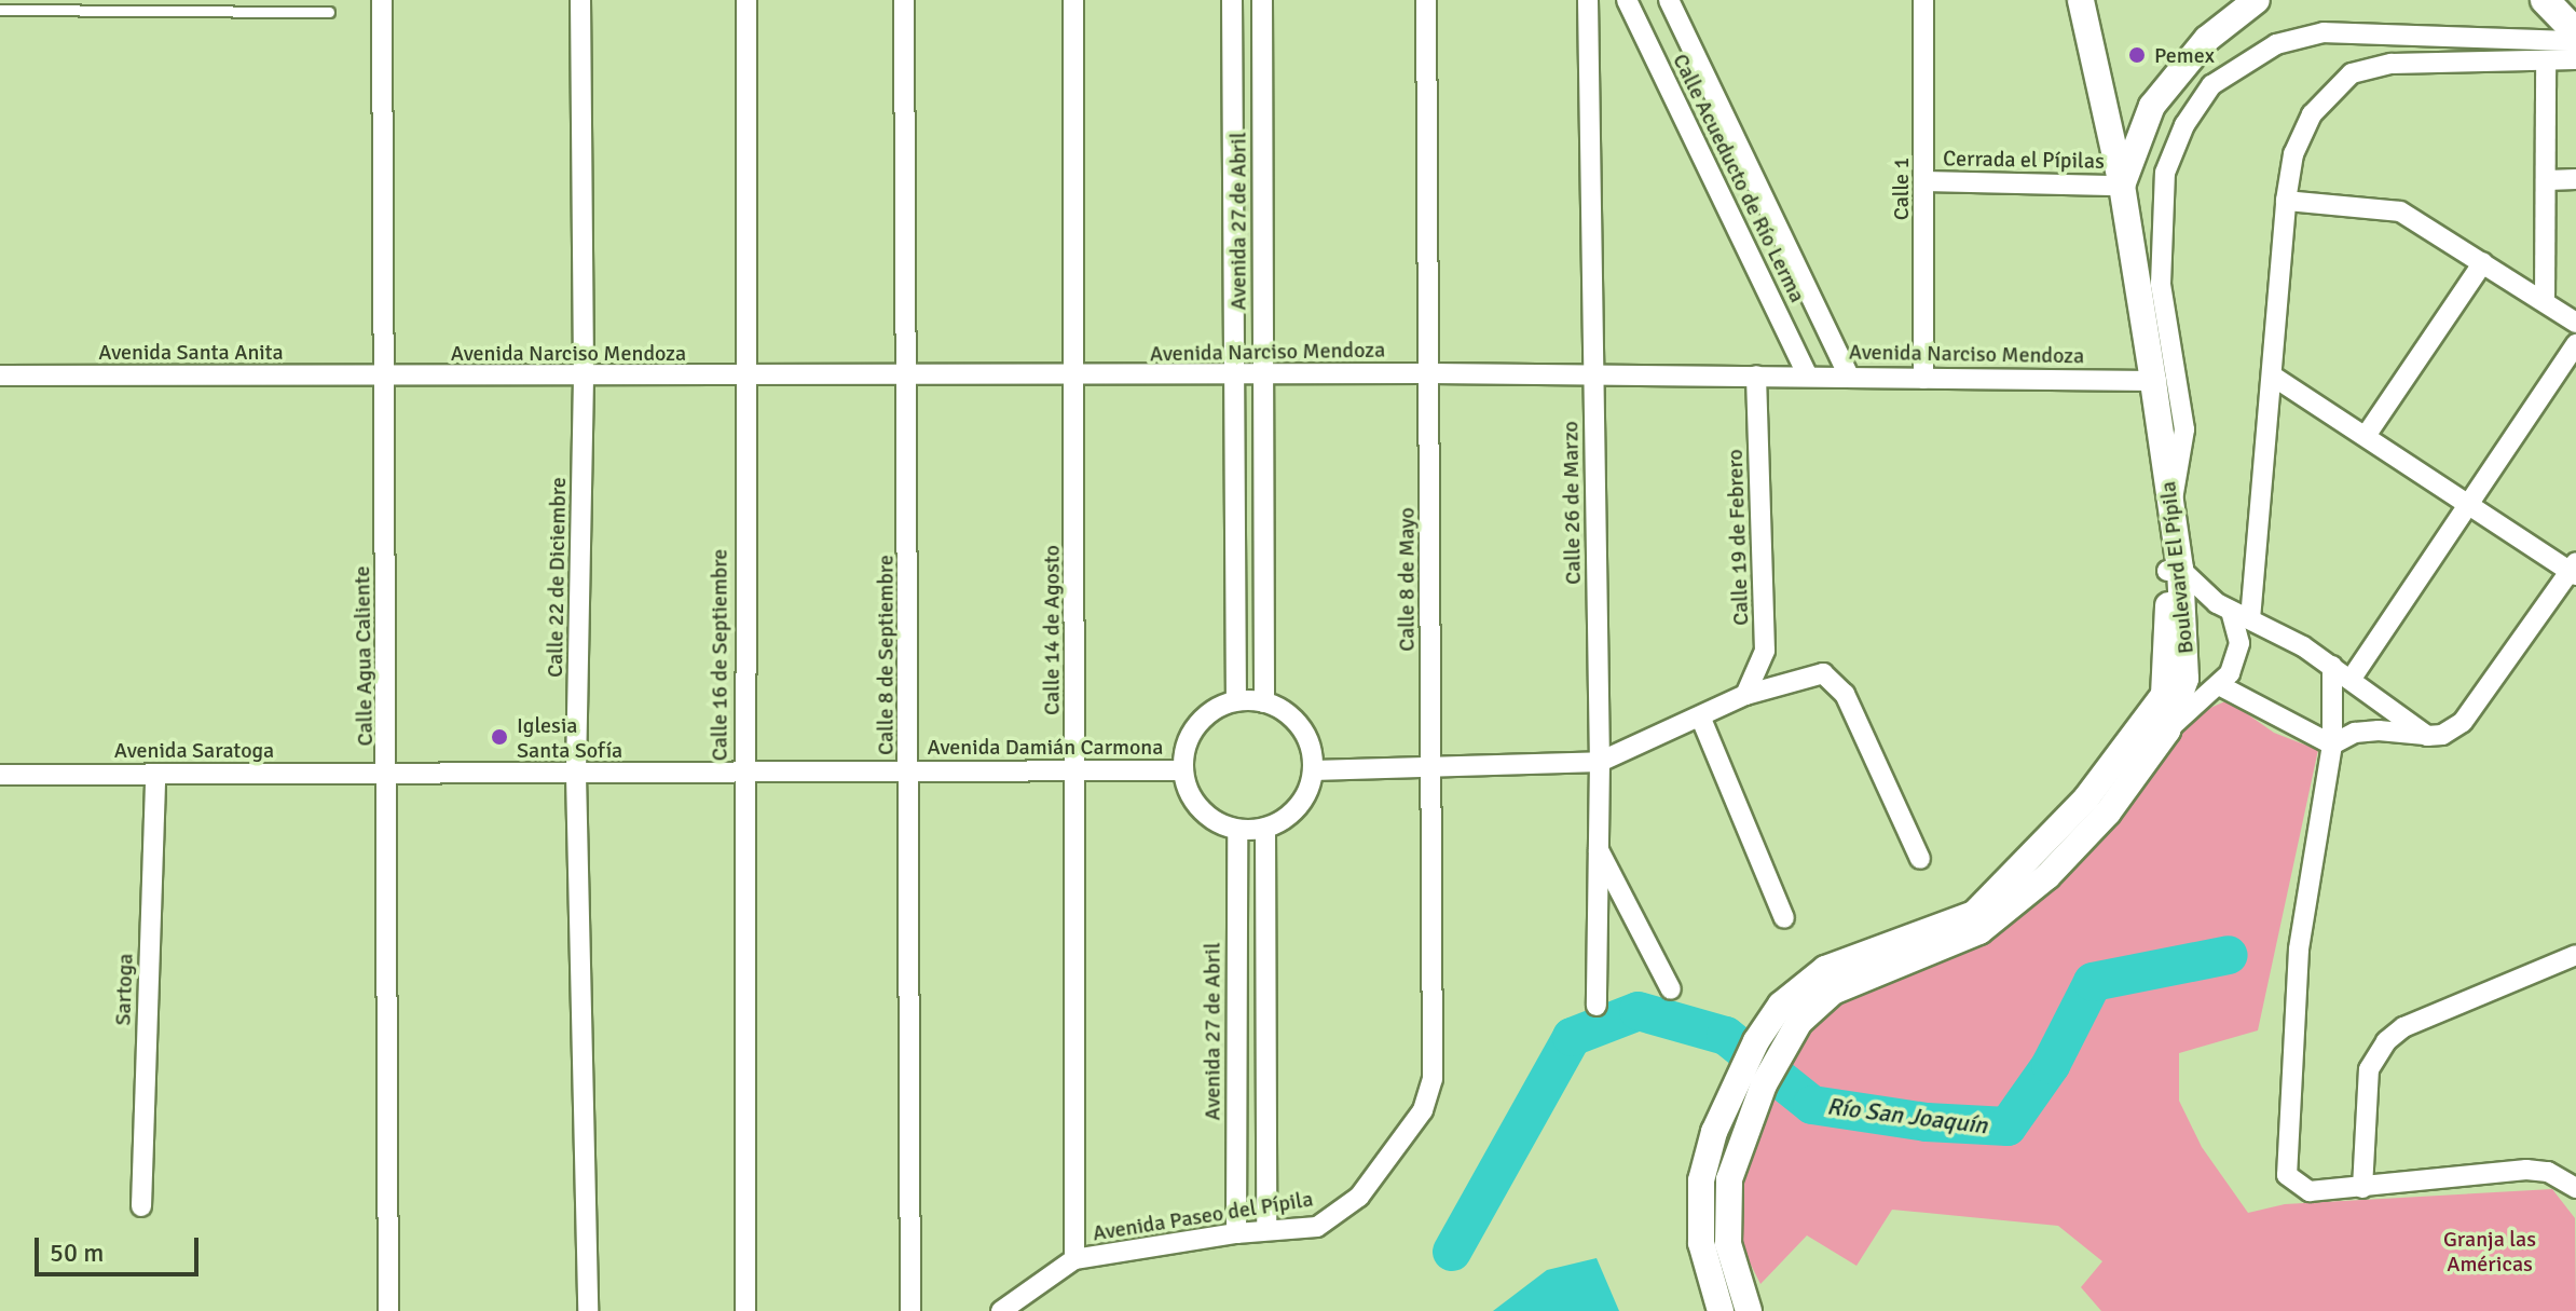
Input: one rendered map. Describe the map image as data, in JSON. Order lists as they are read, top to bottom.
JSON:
{
  "streets": {
    "street": [
      "Cerrada el Pípilas",
      "Calle Acueducto de Río Lerma",
      "Calle 1",
      "Avenida 27 de Abril",
      "Avenida Santa Anita",
      "Avenida Narciso Mendoza",
      "Calle 26 de Marzo",
      "Calle 19 de Febrero",
      "Boulevard El Pípila",
      "Calle 22 de Diciembre",
      "Calle 8 de Mayo",
      "Calle 14 de Agosto",
      "Calle 16 de Septiembre",
      "Calle 8 de Septiembre",
      "Calle Agua Caliente",
      "Avenida Damián Carmona",
      "Avenida Saratoga",
      "Sartoga",
      "Avenida Paseo del Pípila"
    ]
  },
  "crossings": [
    ["Cerrada el Pípilas", "Calle 1"],
    ["Cerrada el Pípilas", "Boulevard El Pípila"],
    ["Calle Acueducto de Río Lerma", "Avenida Narciso Mendoza"],
    ["Calle 1", "Avenida Narciso Mendoza"],
    ["Avenida 27 de Abril", "Avenida Narciso Mendoza"],
    ["Avenida 27 de Abril", "Avenida Damián Carmona"],
    ["Avenida 27 de Abril", "Avenida Paseo del Pípila"],
    ["Avenida Santa Anita", "Avenida Narciso Mendoza"],
    ["Avenida Santa Anita", "Calle Agua Caliente"],
    ["Avenida Narciso Mendoza", "Calle 26 de Marzo"],
    ["Avenida Narciso Mendoza", "Calle 19 de Febrero"],
    ["Avenida Narciso Mendoza", "Boulevard El Pípila"],
    ["Avenida Narciso Mendoza", "Calle 22 de Diciembre"],
    ["Avenida Narciso Mendoza", "Calle 8 de Mayo"],
    ["Avenida Narciso Mendoza", "Calle 14 de Agosto"],
    ["Avenida Narciso Mendoza", "Calle 16 de Septiembre"],
    ["Avenida Narciso Mendoza", "Calle 8 de Septiembre"],
    ["Avenida Narciso Mendoza", "Calle Agua Caliente"],
    ["Calle 22 de Diciembre", "Avenida Damián Carmona"],
    ["Calle 8 de Mayo", "Avenida Paseo del Pípila"],
    ["Calle 14 de Agosto", "Avenida Damián Carmona"],
    ["Calle 14 de Agosto", "Avenida Paseo del Pípila"],
    ["Calle 16 de Septiembre", "Avenida Damián Carmona"],
    ["Calle 8 de Septiembre", "Avenida Damián Carmona"],
    ["Calle Agua Caliente", "Avenida Damián Carmona"],
    ["Calle Agua Caliente", "Avenida Saratoga"],
    ["Avenida Damián Carmona", "Avenida Saratoga"],
    ["Avenida Saratoga", "Sartoga"]
  ],
  "water": ["Río San Joaquín"],
  "parks": ["Granja las Américas"],
  "places": ["Pemex", "Iglesia Santa Sofía"],
  "scale_bar": "50 m"
}
